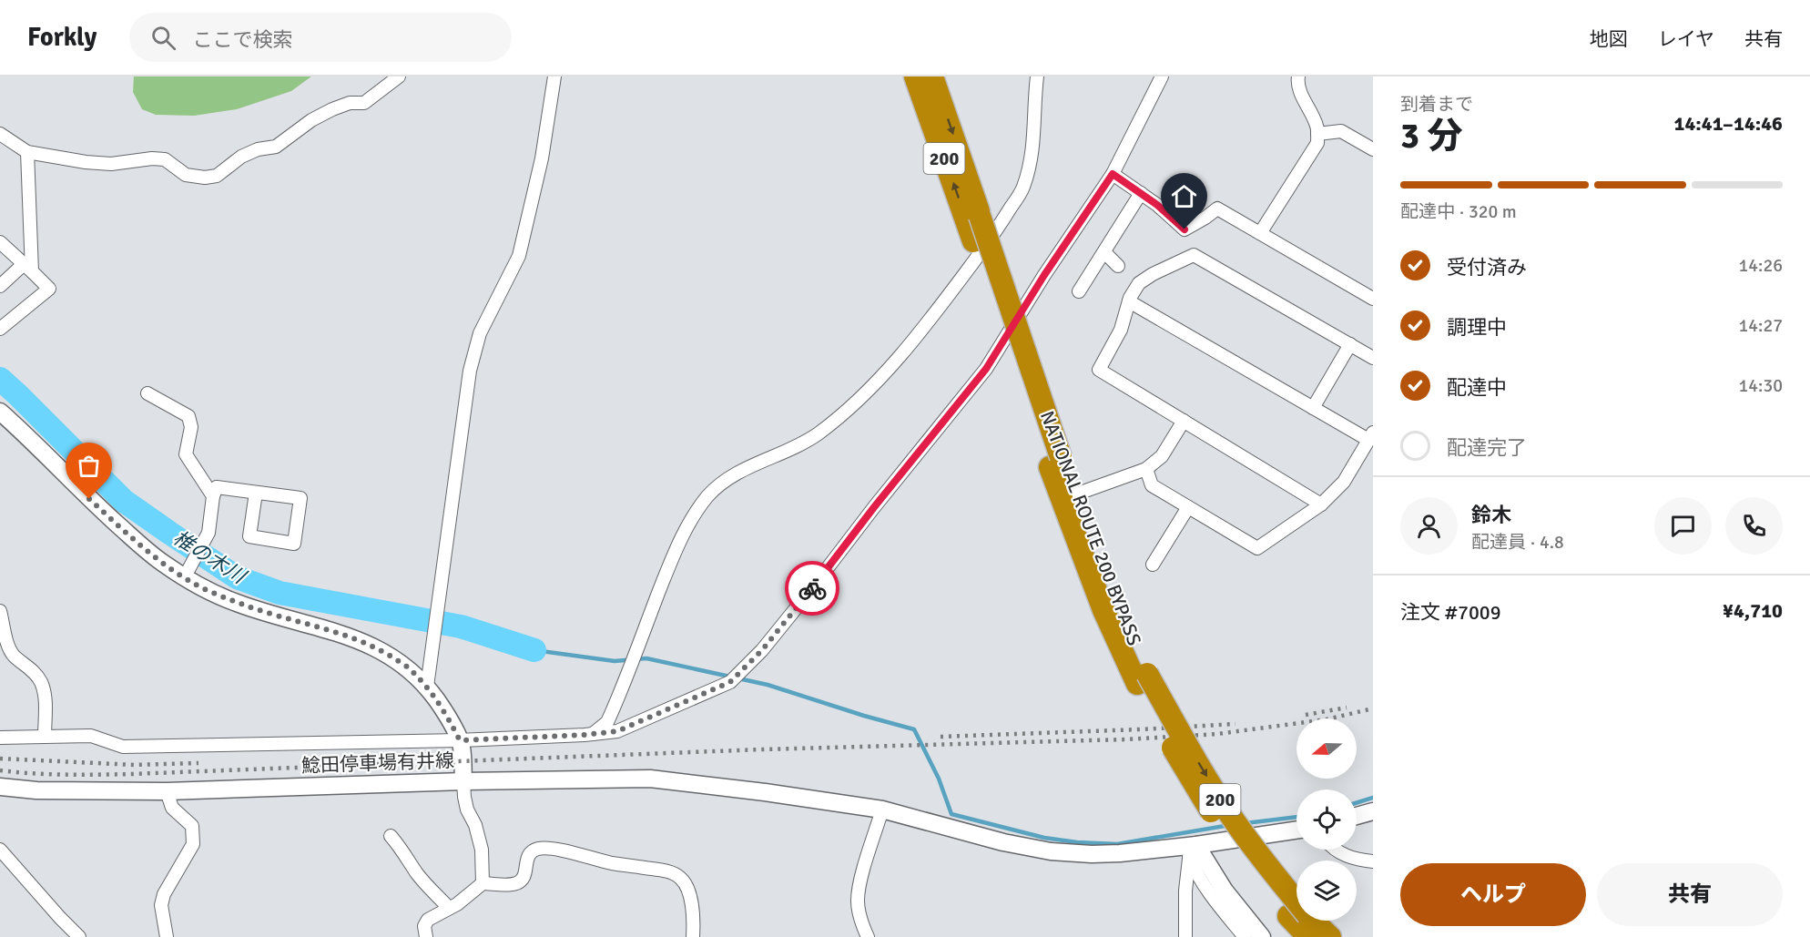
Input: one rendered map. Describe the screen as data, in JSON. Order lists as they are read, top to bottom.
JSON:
{
  "streets": {
    "highway": ["200", "NATIONAL ROUTE 200 BYPASS"],
    "main road": ["鯰田停車場有井線"]
  },
  "crossings": [
    ["200", "NATIONAL ROUTE 200 BYPASS"]
  ],
  "water": ["椎の木川"],
  "north": "left",
  "page": {
    "header": "Forkly",
    "search": "ここで検索",
    "nav": ["地図", "レイヤ", "共有"],
    "heading": ["3 分", "到着まで", "14:41–14:46"],
    "panel": [
      "鈴木",
      "配達員 · 4.8",
      "注文 #7009",
      "¥4,710"
    ],
    "bar": "配達中 · 320 m",
    "list": [
      ["受付済み", "14:26"],
      ["調理中", "14:27"],
      ["配達中", "14:30"],
      "配達完了"
    ],
    "buttons": ["ヘルプ", "共有"]
  }
}
